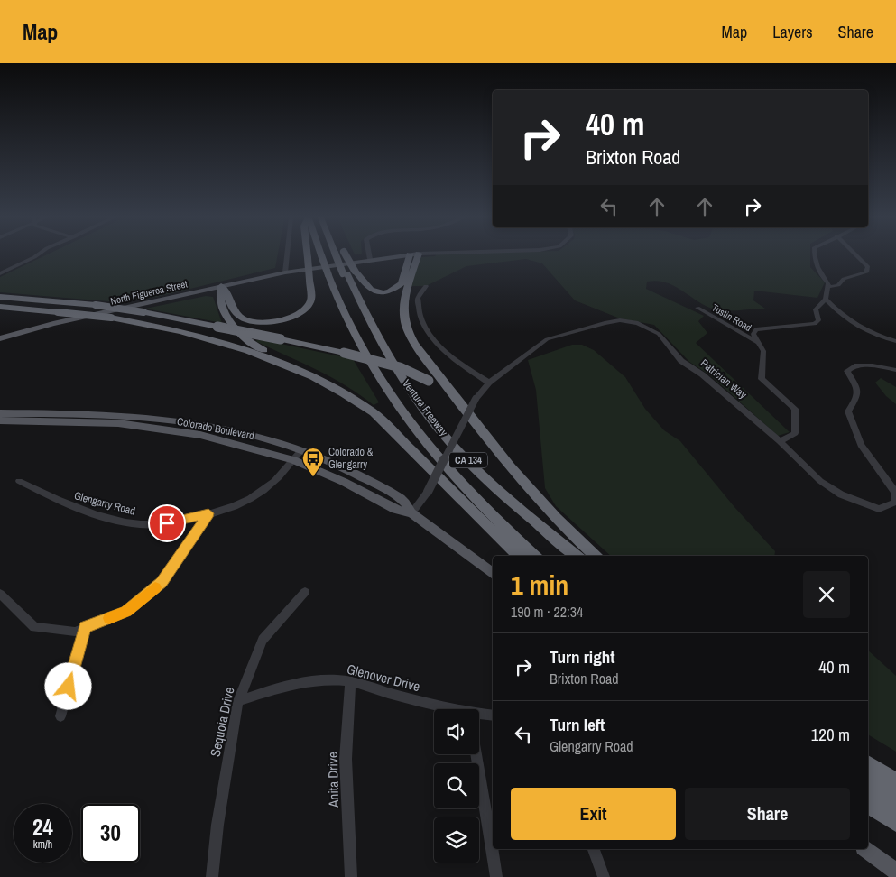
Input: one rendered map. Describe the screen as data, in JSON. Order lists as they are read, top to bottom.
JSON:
{
  "streets": {
    "highway": ["Ventura Freeway", "CA 134"],
    "main road": ["North Figueroa Street", "Colorado Boulevard"],
    "street": [
      "Tustin Road",
      "Patrician Way",
      "Glengarry Road",
      "Glenover Drive",
      "Sequoia Drive",
      "Anita Drive"
    ]
  },
  "crossings": [
    ["Patrician Way", "Colorado Boulevard"],
    ["Colorado Boulevard", "Glengarry Road"],
    ["Glenover Drive", "Sequoia Drive"],
    ["Glenover Drive", "Anita Drive"]
  ],
  "places": {
    "bus stop": ["Colorado & Glengarry"]
  },
  "page": {
    "header": "Map",
    "nav": ["Map", "Layers", "Share"],
    "turn": ["40 m", "Brixton Road"],
    "heading": ["1 min", "190 m · 22:34"],
    "list": [
      {
        "name": "Turn right",
        "note": "Brixton Road",
        "value": "40 m"
      },
      {
        "name": "Turn left",
        "note": "Glengarry Road",
        "value": "120 m"
      }
    ],
    "buttons": ["Exit", "Share"],
    "speed": "24 km/h",
    "limit": "30"
  }
}
